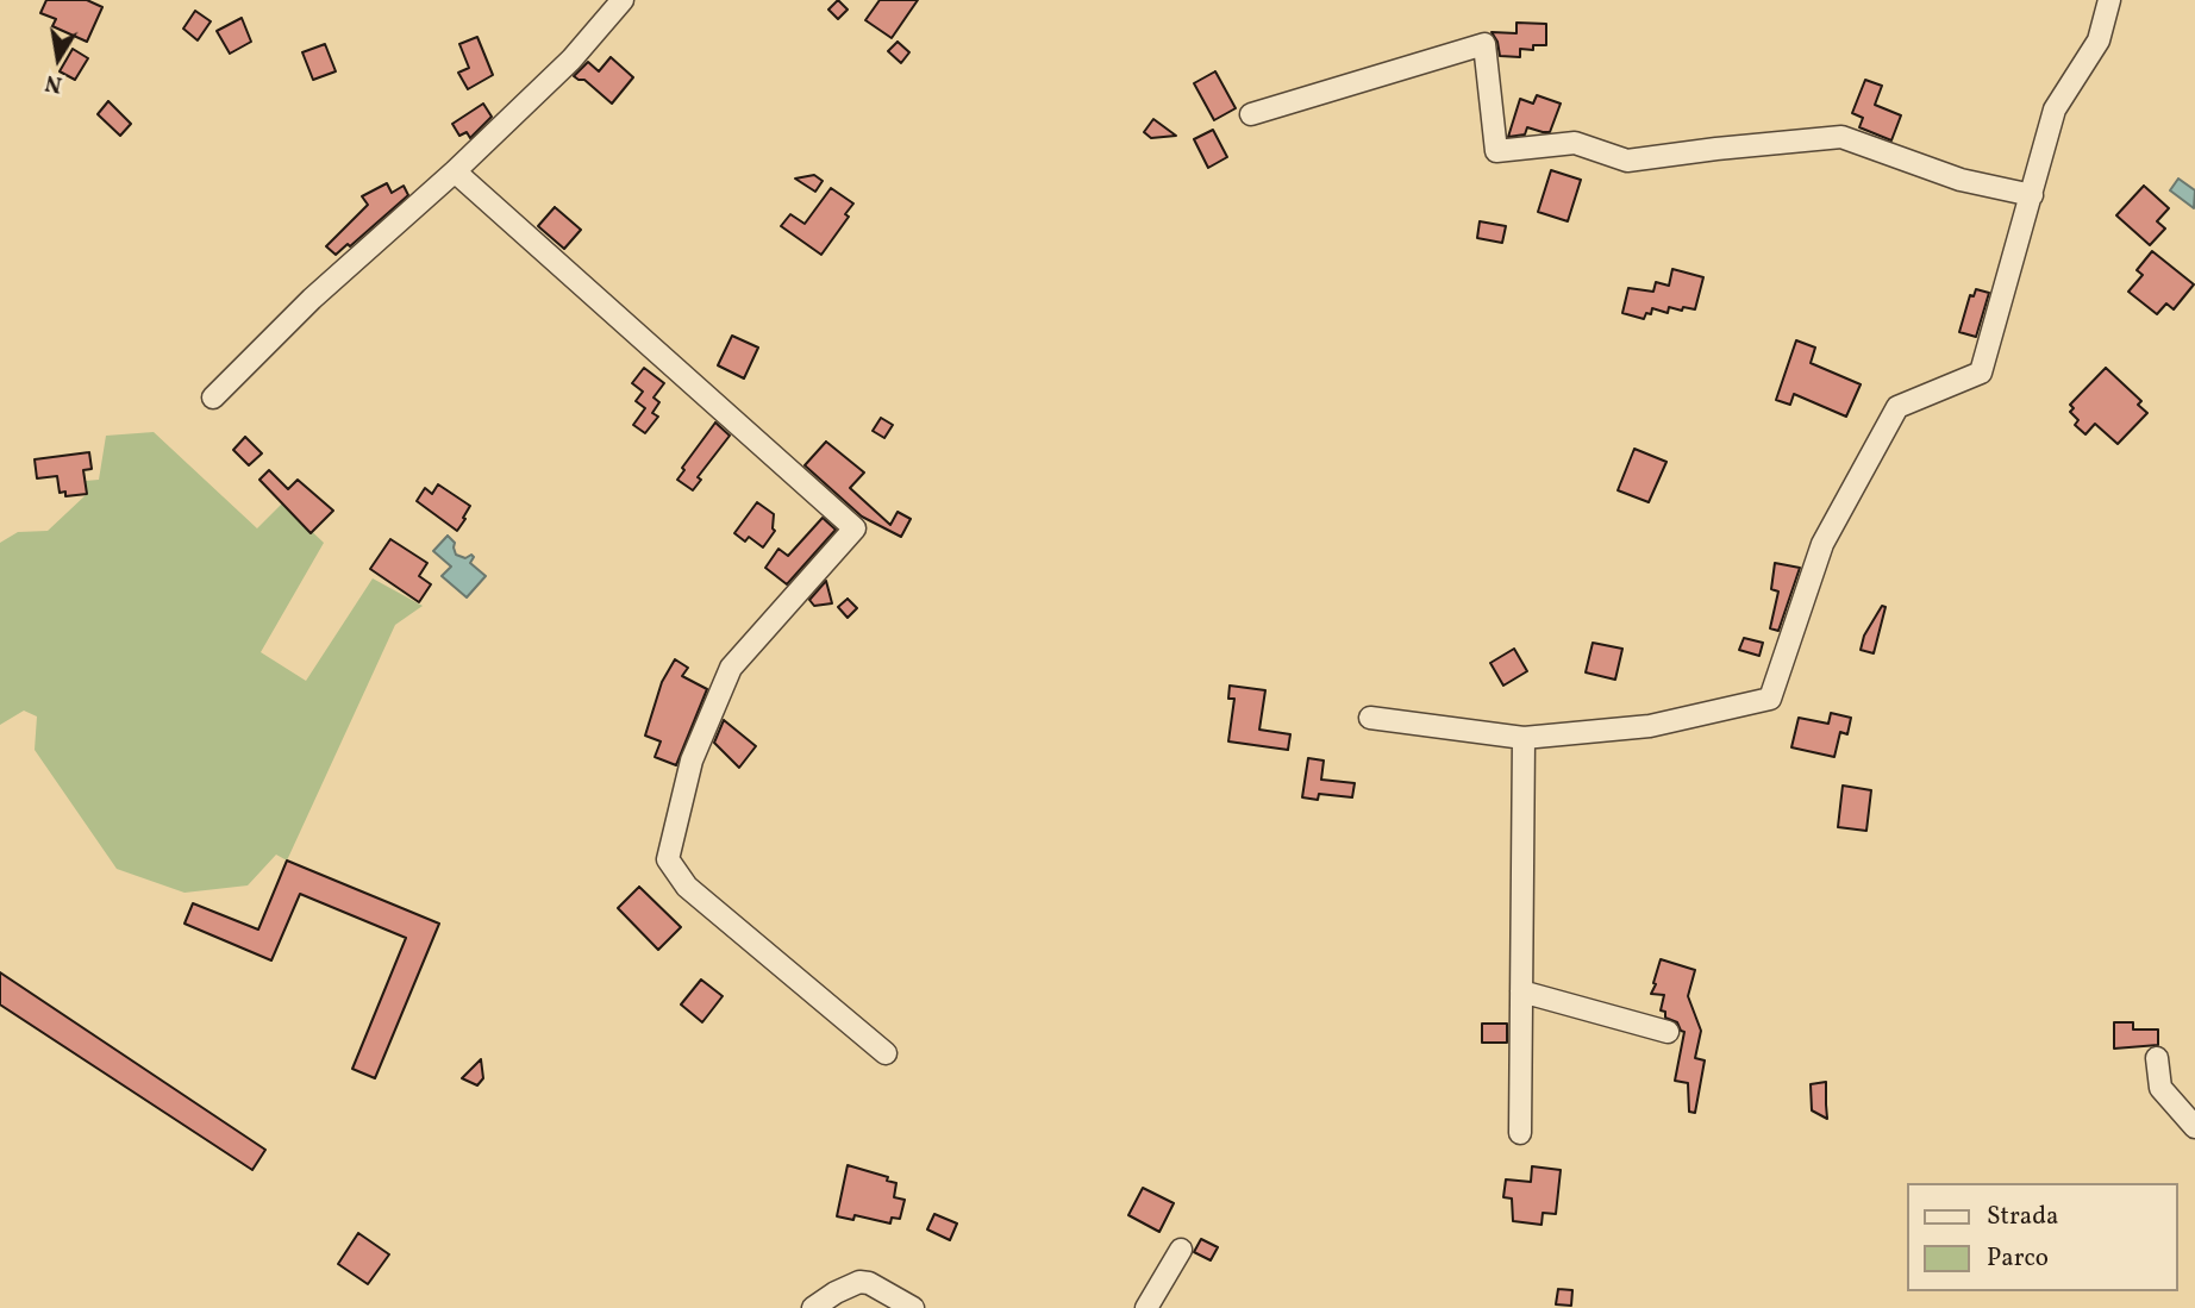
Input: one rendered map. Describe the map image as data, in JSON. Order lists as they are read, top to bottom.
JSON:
{
  "legend": ["Strada", "Parco"],
  "north": "bottom"
}
